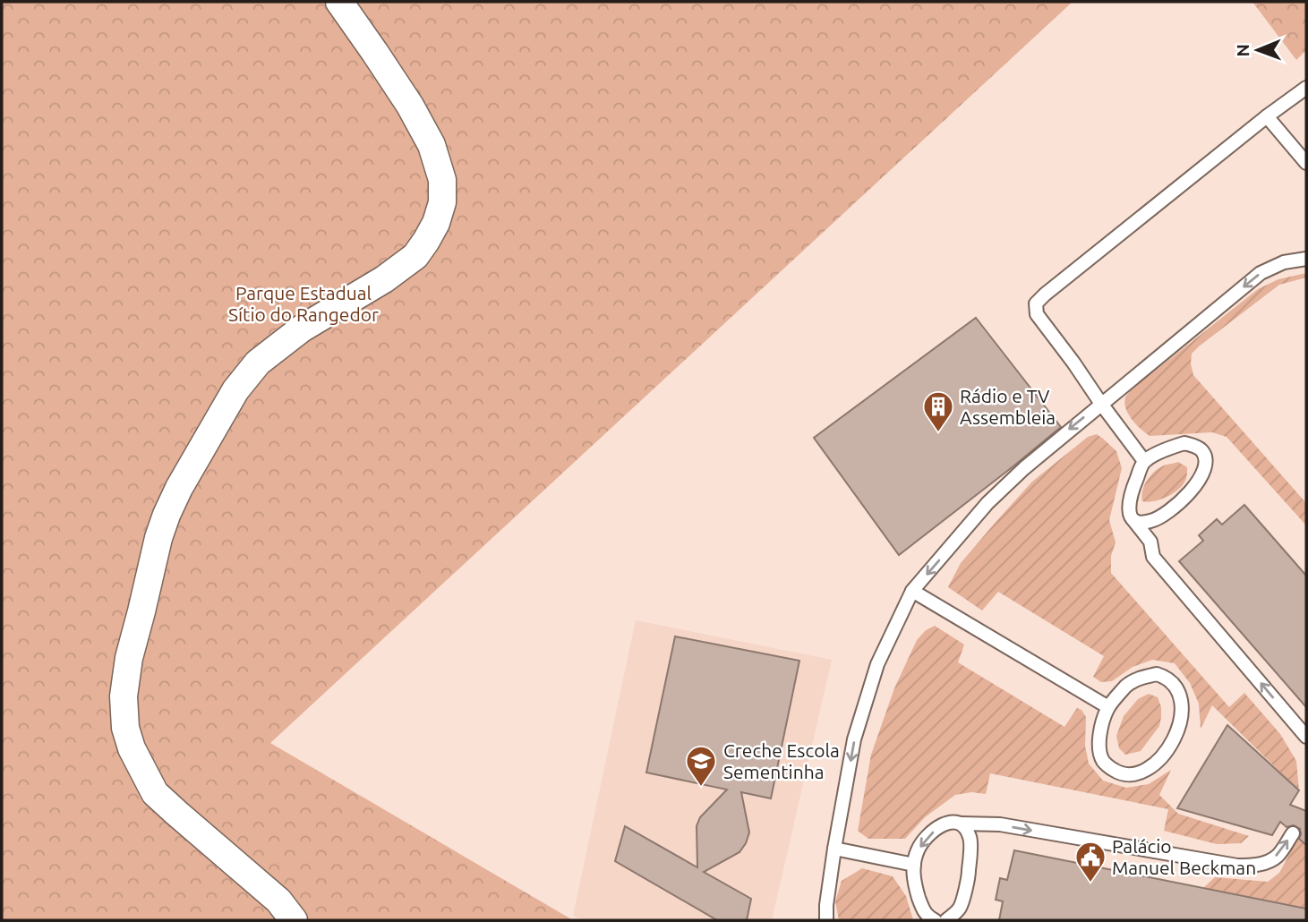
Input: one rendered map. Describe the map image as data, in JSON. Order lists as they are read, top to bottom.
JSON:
{
  "parks": ["Parque Estadual Sítio do Rangedor"],
  "places": {
    "building": ["Rádio e TV Assembleia"],
    "school or university": ["Creche Escola Sementinha"],
    "public building": ["Palácio Manuel Beckman"]
  },
  "north": "left"
}
